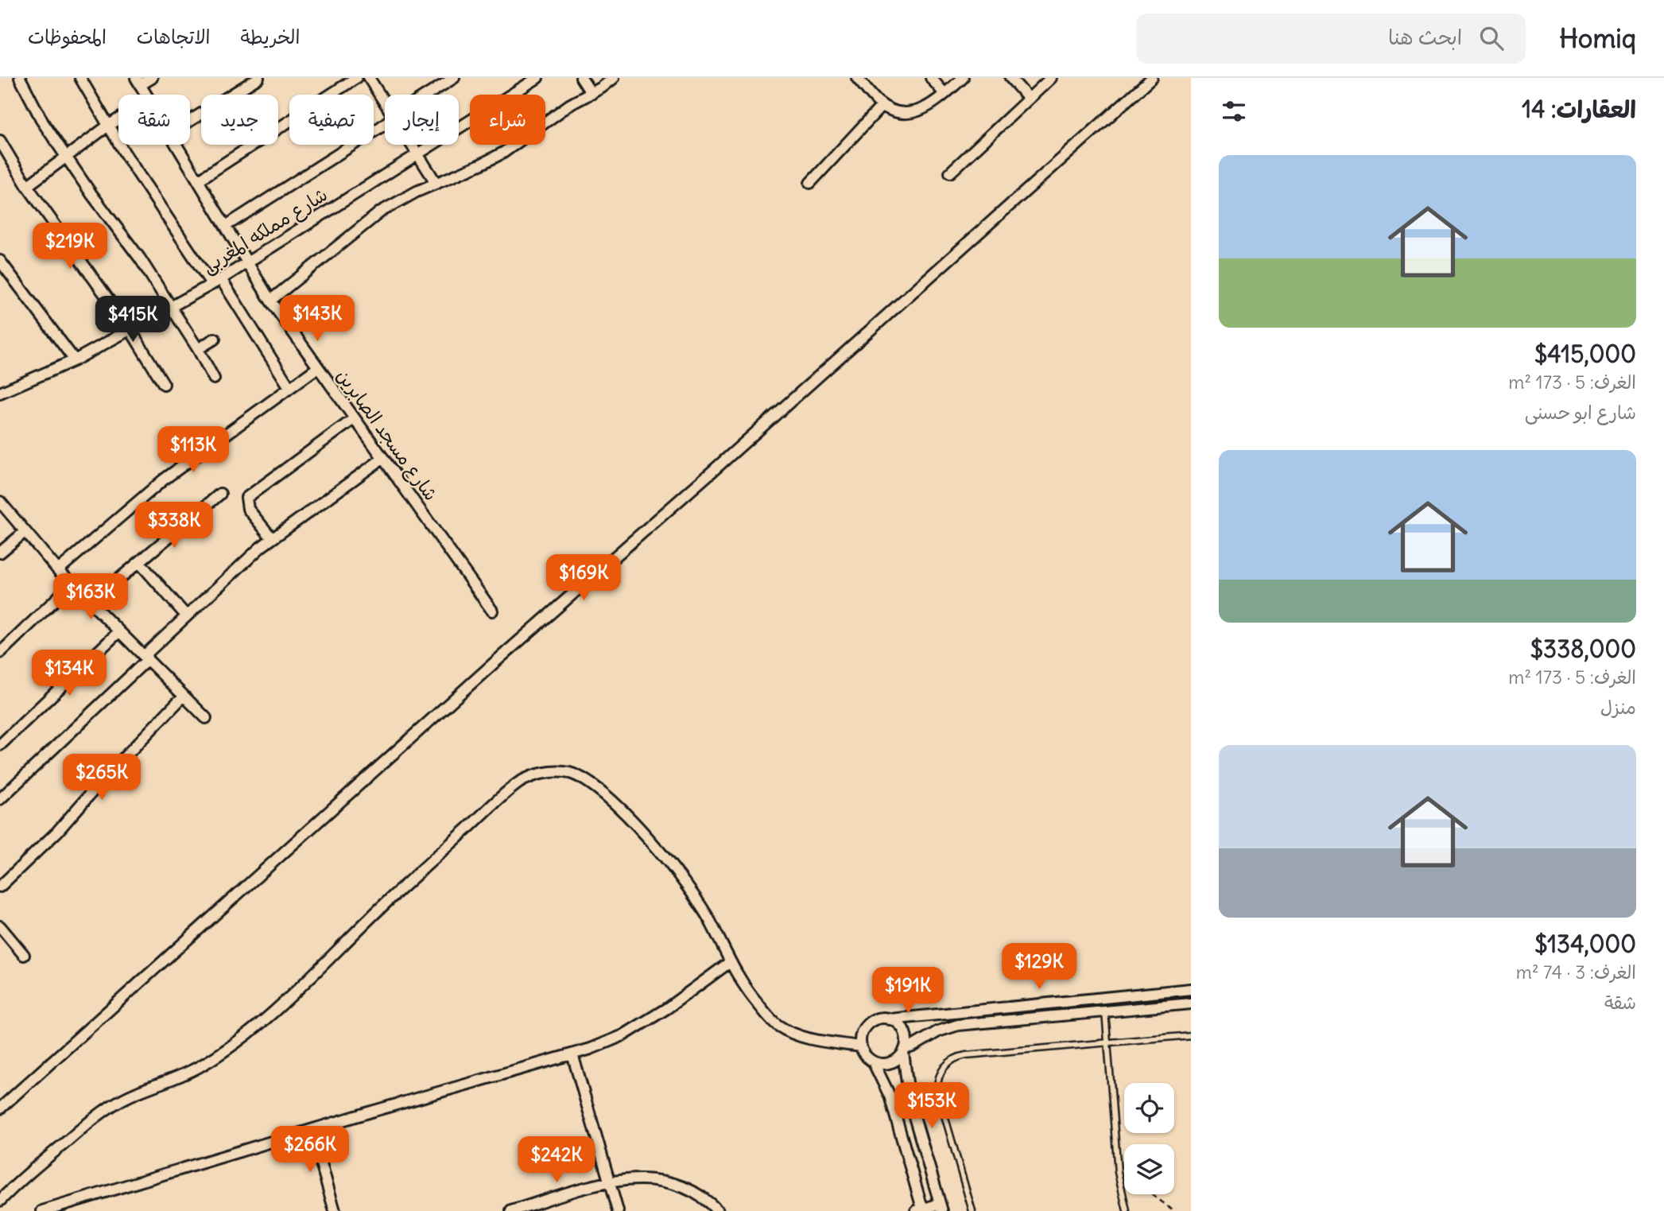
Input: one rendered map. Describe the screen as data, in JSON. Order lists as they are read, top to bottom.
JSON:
{
  "streets": {
    "street": ["شارع مملكه المغربى", "شارع مسجد الصابرين"]
  },
  "crossings": [
    ["شارع مملكه المغربى", "شارع مسجد الصابرين"]
  ],
  "page": {
    "header": "Homiq",
    "search": "ابحث هنا",
    "nav": ["الخريطة", "الاتجاهات", "المحفوظات"],
    "heading": "العقارات: 14",
    "chip": [
      "شراء",
      "إيجار",
      "تصفية",
      "جديد",
      "شقة"
    ],
    "list": [
      {
        "name": "$415,000",
        "note": "الغرف: 5 · 173 m² · شارع ابو حسنى"
      },
      {
        "name": "$338,000",
        "note": "الغرف: 5 · 173 m² · منزل"
      },
      {
        "name": "$134,000",
        "note": "الغرف: 3 · 74 m² · شقة"
      }
    ],
    "price": [
      "$219K",
      "$143K",
      "$415K",
      "$113K",
      "$338K",
      "$169K",
      "$163K",
      "$134K",
      "$265K",
      "$129K",
      "$191K",
      "$153K",
      "$266K",
      "$242K"
    ]
  }
}
